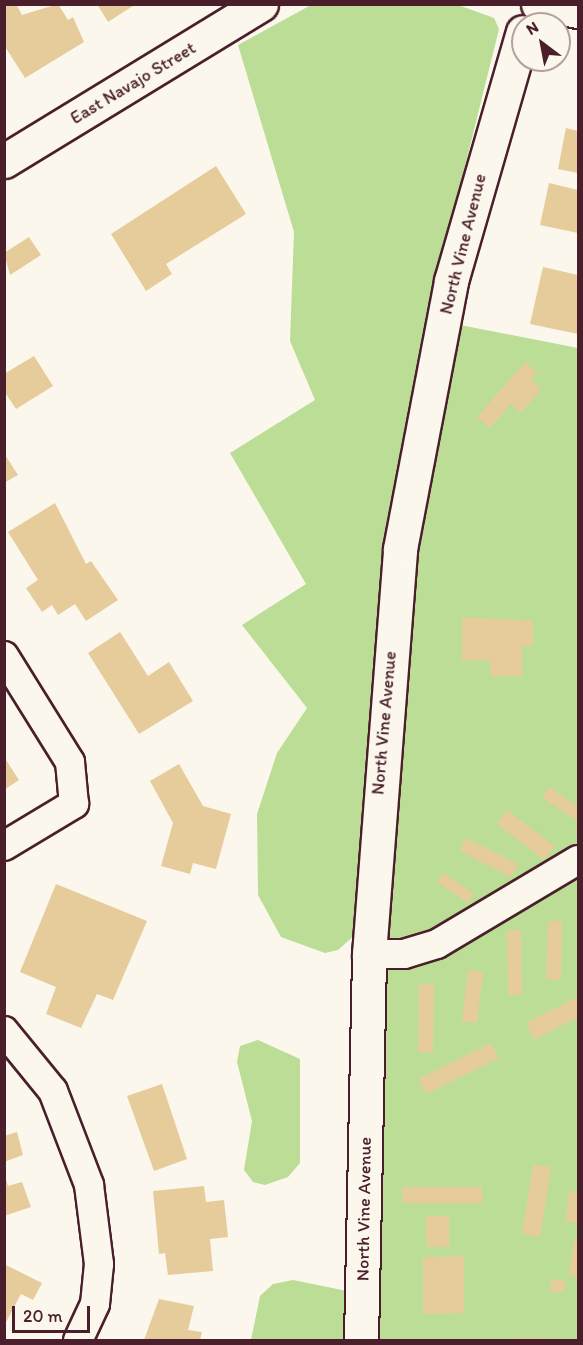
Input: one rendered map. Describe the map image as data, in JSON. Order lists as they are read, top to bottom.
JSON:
{
  "streets": {
    "street": ["East Navajo Street", "North Vine Avenue"]
  },
  "scale_bar": "20 m",
  "north": "top left"
}
